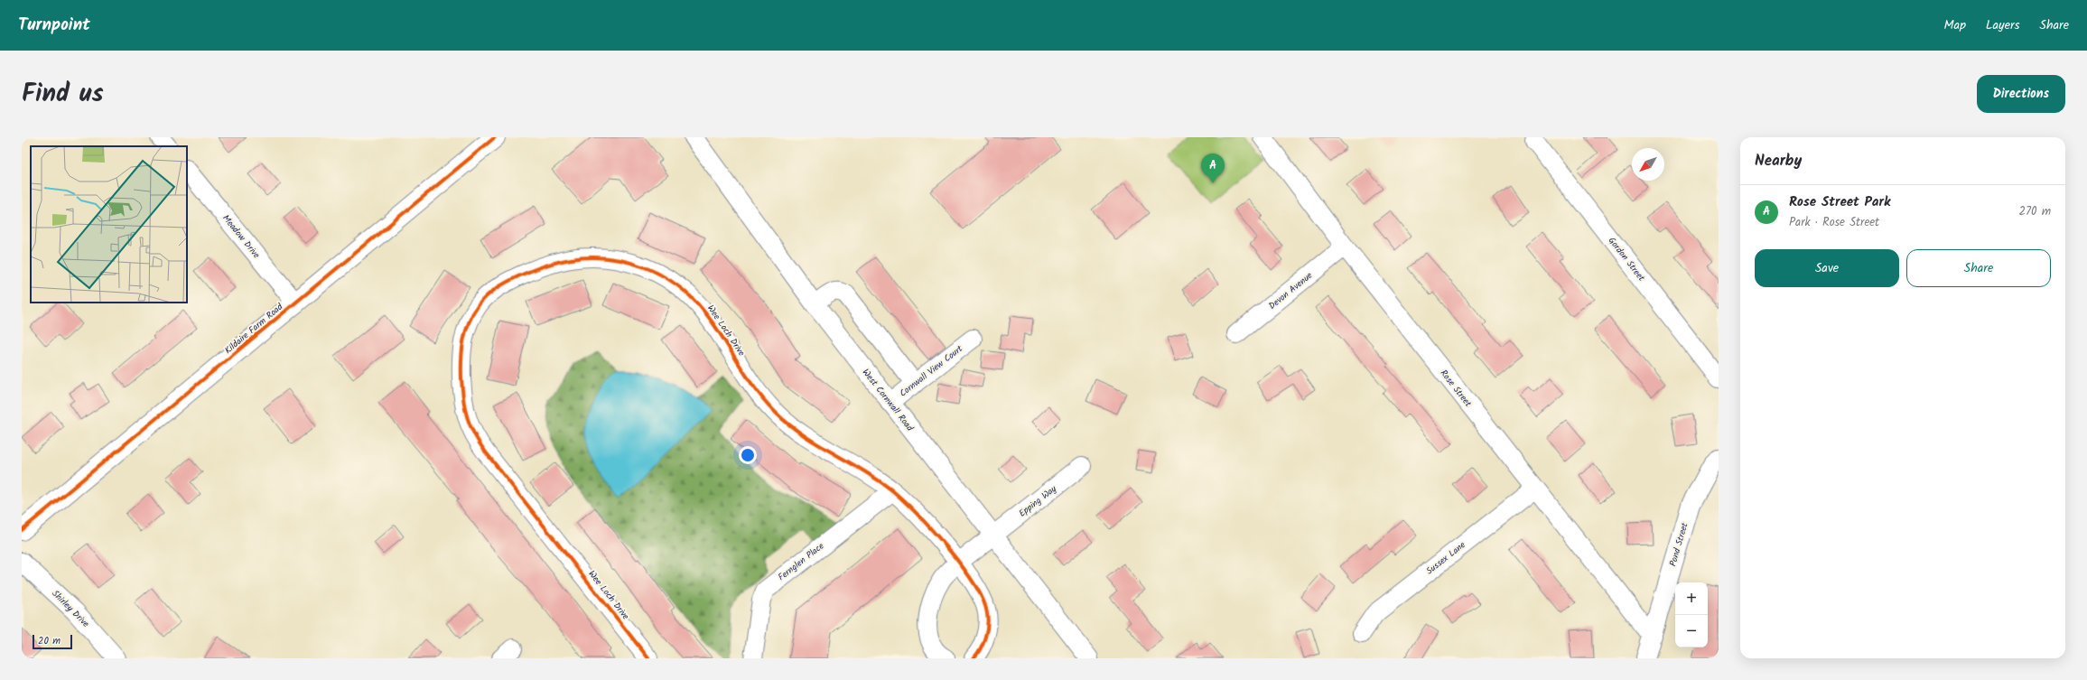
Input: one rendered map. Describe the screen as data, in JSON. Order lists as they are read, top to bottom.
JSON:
{
  "streets": {
    "main road": ["Kildaire Farm Road"],
    "street": [
      "Meadow Drive",
      "Gordon Street",
      "Devon Avenue",
      "Wee Loch Drive",
      "Cornwall View Court",
      "Rose Street",
      "West Cornwall Road",
      "Epping Way",
      "Pond Street",
      "Sussex Lane",
      "Fernglen Place",
      "Shirley Drive"
    ]
  },
  "crossings": [
    ["Meadow Drive", "Kildaire Farm Road"],
    ["Devon Avenue", "Rose Street"],
    ["Wee Loch Drive", "Epping Way"],
    ["Wee Loch Drive", "Fernglen Place"],
    ["Cornwall View Court", "West Cornwall Road"],
    ["Rose Street", "Pond Street"],
    ["Rose Street", "Sussex Lane"],
    ["West Cornwall Road", "Epping Way"]
  ],
  "scale_bar": "20 m",
  "north": "bottom left",
  "page": {
    "header": "Turnpoint",
    "nav": ["Map", "Layers", "Share"],
    "title": "Find us",
    "buttons": [
      "Directions",
      ["Save", "Share"]
    ],
    "heading": "Nearby",
    "pins": "A",
    "list": [
      {
        "mark": "A",
        "name": "Rose Street Park",
        "note": "Park · Rose Street",
        "value": "270 m"
      }
    ],
    "map_buttons": ["+", "−"],
    "scale": "20 m"
  }
}
